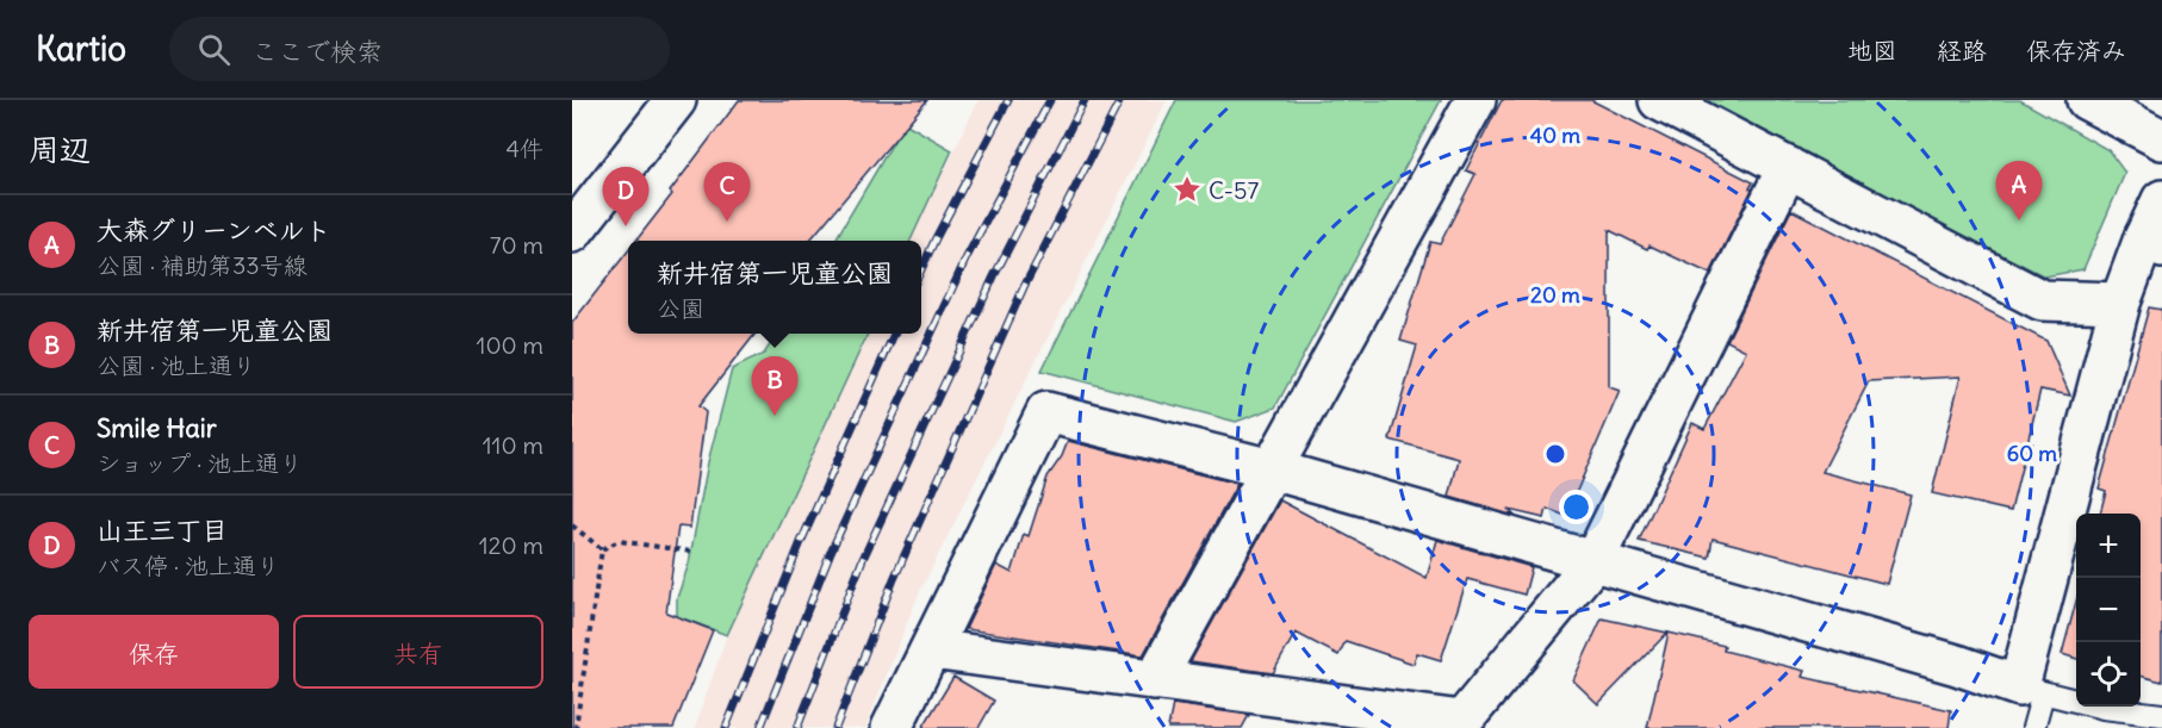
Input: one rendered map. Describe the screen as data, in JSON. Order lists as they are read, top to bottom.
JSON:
{
  "places": {
    "place": ["C-57"]
  },
  "page": {
    "header": "Kartio",
    "search": "ここで検索",
    "nav": ["地図", "経路", "保存済み"],
    "heading": ["周辺", "4件"],
    "pins": [
      "A",
      "C",
      "D",
      "B"
    ],
    "list": [
      {
        "mark": "A",
        "name": "大森グリーンベルト",
        "note": "公園 · 補助第33号線",
        "value": "70 m"
      },
      {
        "mark": "B",
        "name": "新井宿第一児童公園",
        "note": "公園 · 池上通り",
        "value": "100 m"
      },
      {
        "mark": "C",
        "name": "Smile Hair",
        "note": "ショップ · 池上通り",
        "value": "110 m"
      },
      {
        "mark": "D",
        "name": "山王三丁目",
        "note": "バス停 · 池上通り",
        "value": "120 m"
      }
    ],
    "popup": ["新井宿第一児童公園", "公園"],
    "map_buttons": ["+", "−"],
    "buttons": ["保存", "共有"]
  },
  "rings": ["40 m", "20 m", "60 m"]
}
